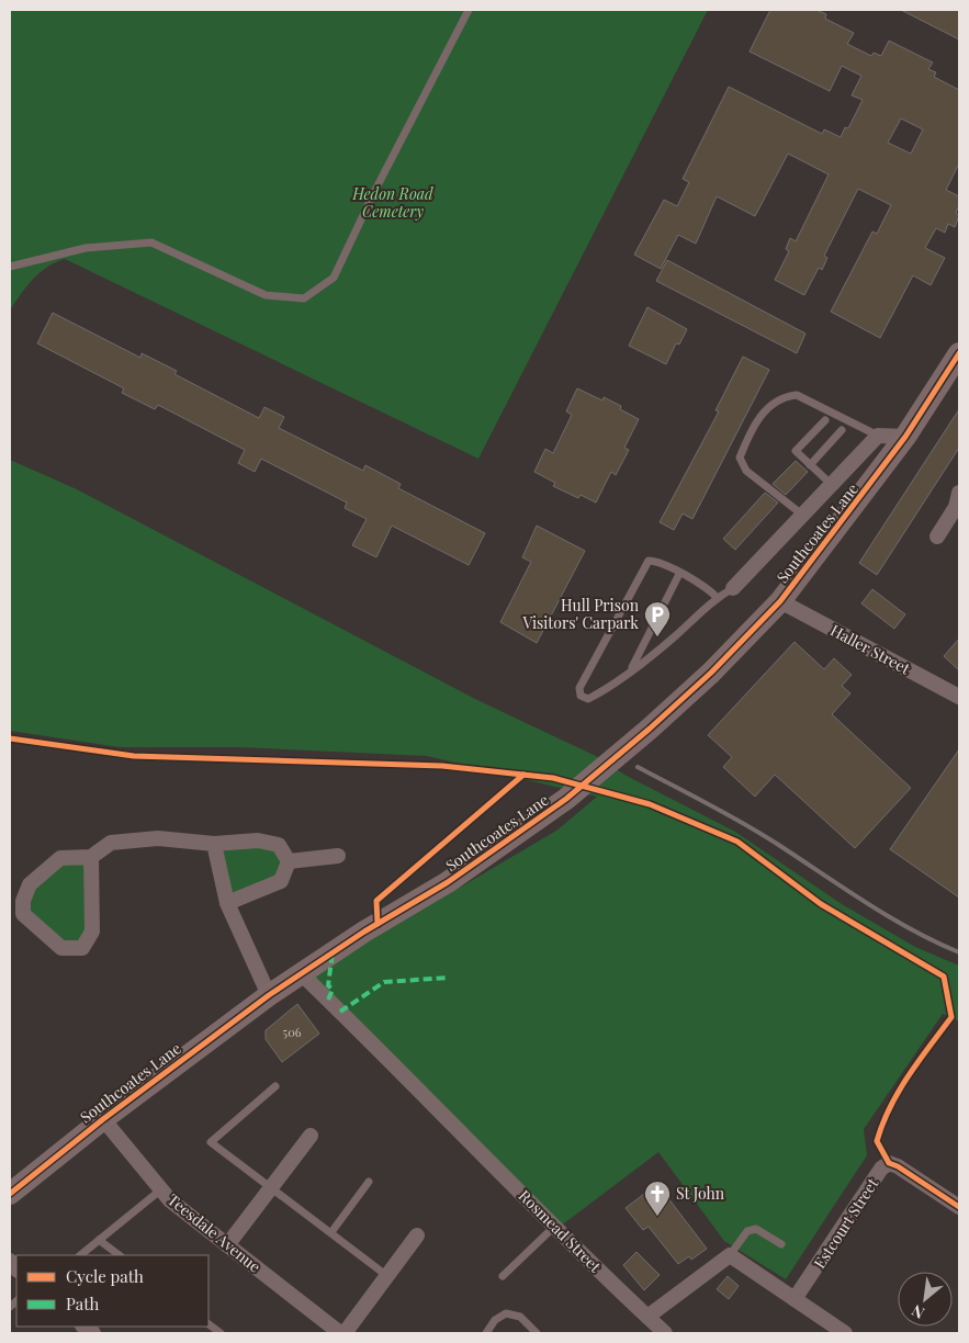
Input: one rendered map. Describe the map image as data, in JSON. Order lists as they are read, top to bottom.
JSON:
{
  "streets": {
    "street": [
      "Southcoates Lane",
      "Haller Street",
      "Estcourt Street",
      "Rosmead Street",
      "Teesdale Avenue"
    ]
  },
  "crossings": [
    ["Southcoates Lane", "Haller Street"],
    ["Southcoates Lane", "Rosmead Street"],
    ["Southcoates Lane", "Teesdale Avenue"]
  ],
  "parks": ["Hedon Road Cemetery"],
  "places": {
    "parking": ["Hull Prison Visitors' Carpark"],
    "church": ["St John"]
  },
  "house_numbers": ["506"],
  "legend": ["Cycle path", "Path"],
  "north": "bottom left"
}
